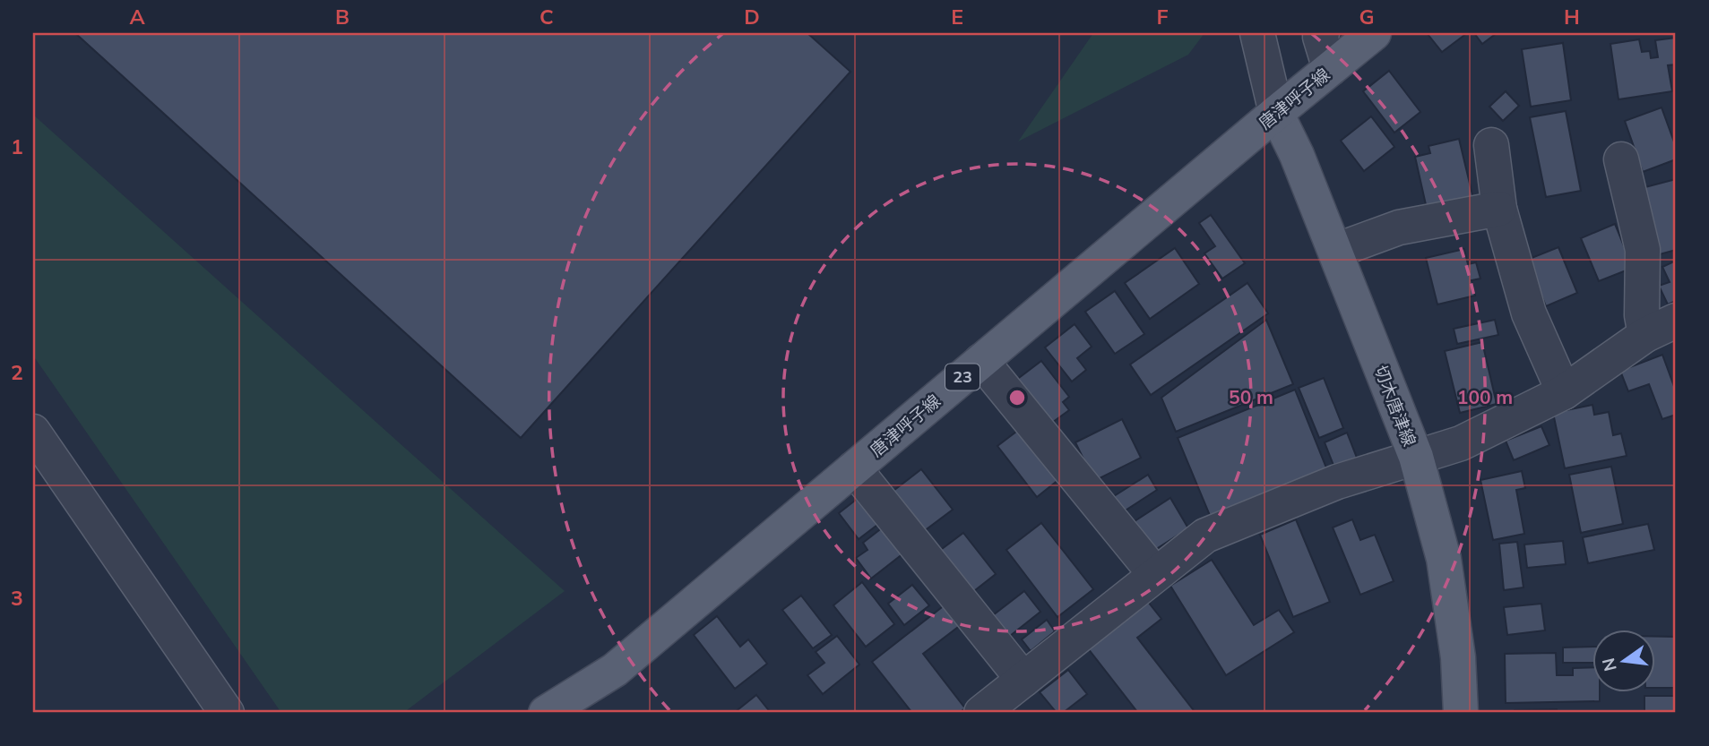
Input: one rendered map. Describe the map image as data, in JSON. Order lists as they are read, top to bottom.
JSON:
{
  "streets": {
    "main road": ["唐津呼子線", "23", "切木唐津線"]
  },
  "crossings": [
    ["唐津呼子線", "切木唐津線"]
  ],
  "north": "left",
  "grid": {
    "columns": [
      "A",
      "B",
      "C",
      "D",
      "E",
      "F",
      "G",
      "H"
    ],
    "rows": ["1", "2", "3"]
  },
  "rings": ["50 m", "100 m"]
}
